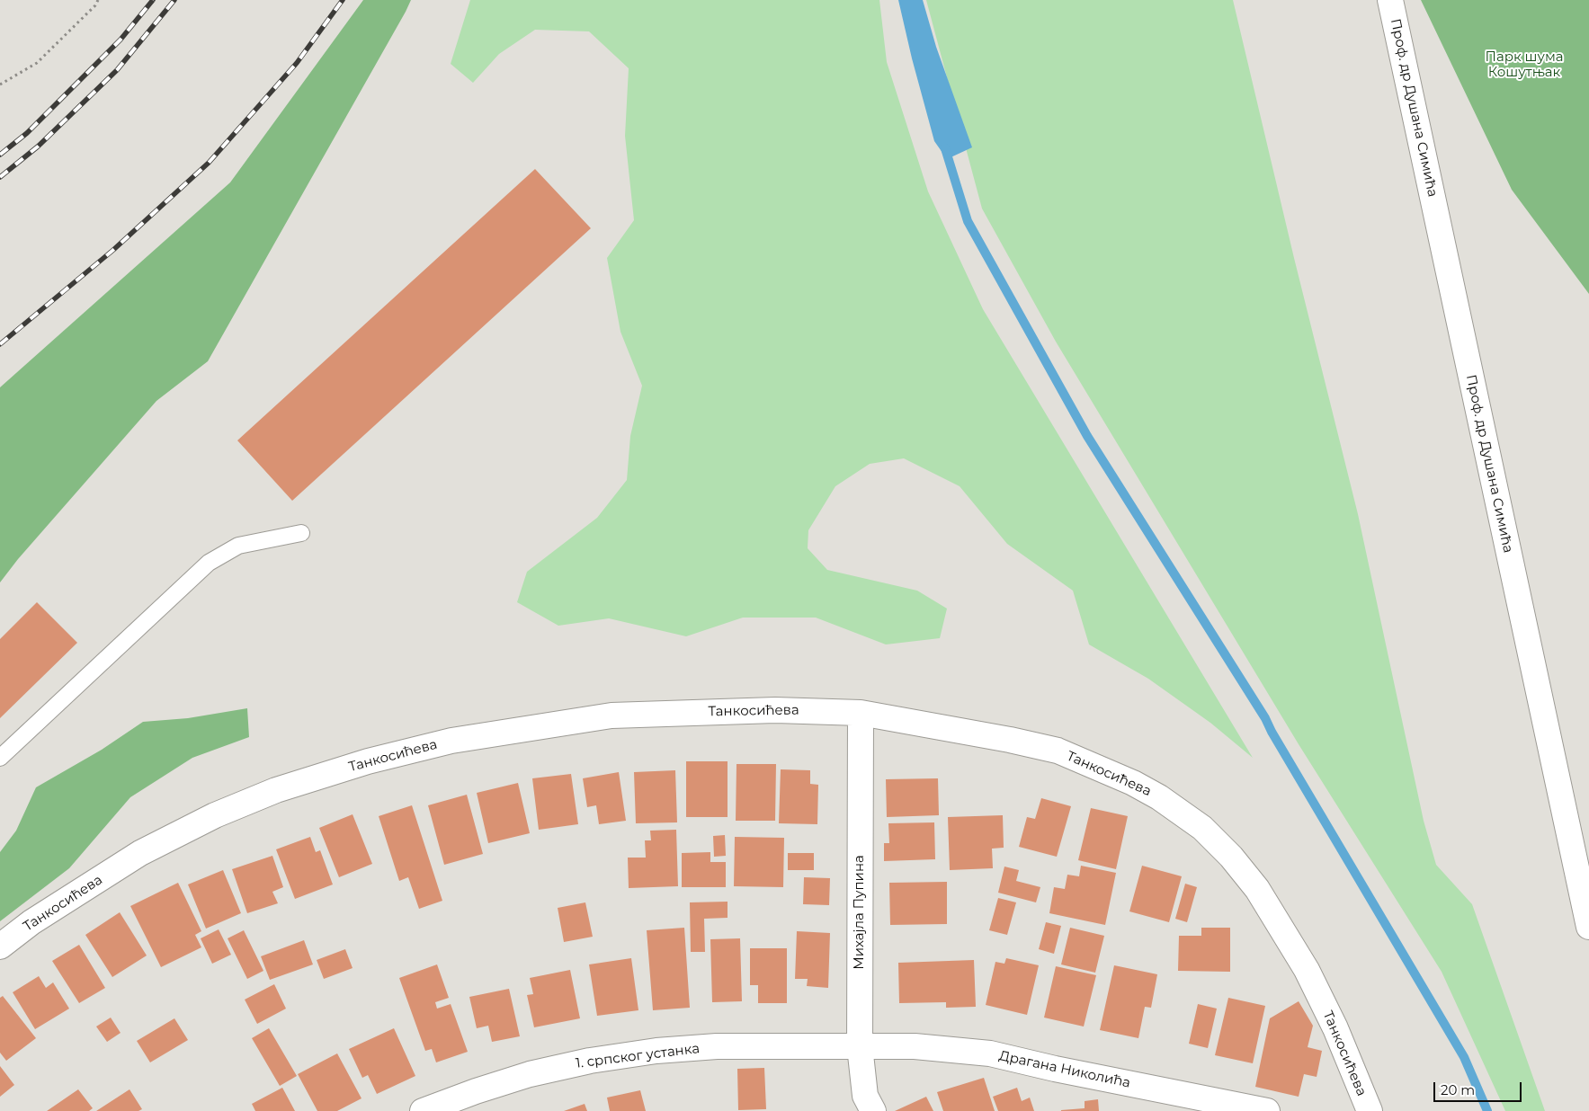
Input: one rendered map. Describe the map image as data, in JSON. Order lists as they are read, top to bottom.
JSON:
{
  "streets": {
    "street": [
      "Проф. др Душана Симића",
      "Танкосићева",
      "Михајла Пупина",
      "1. српског устанка",
      "Драгана Николића"
    ]
  },
  "crossings": [
    ["Танкосићева", "Михајла Пупина"],
    ["Михајла Пупина", "1. српског устанка"],
    ["Михајла Пупина", "Драгана Николића"],
    ["1. српског устанка", "Драгана Николића"]
  ],
  "parks": ["Парк шума Кошутњак"],
  "scale_bar": "20 m"
}
